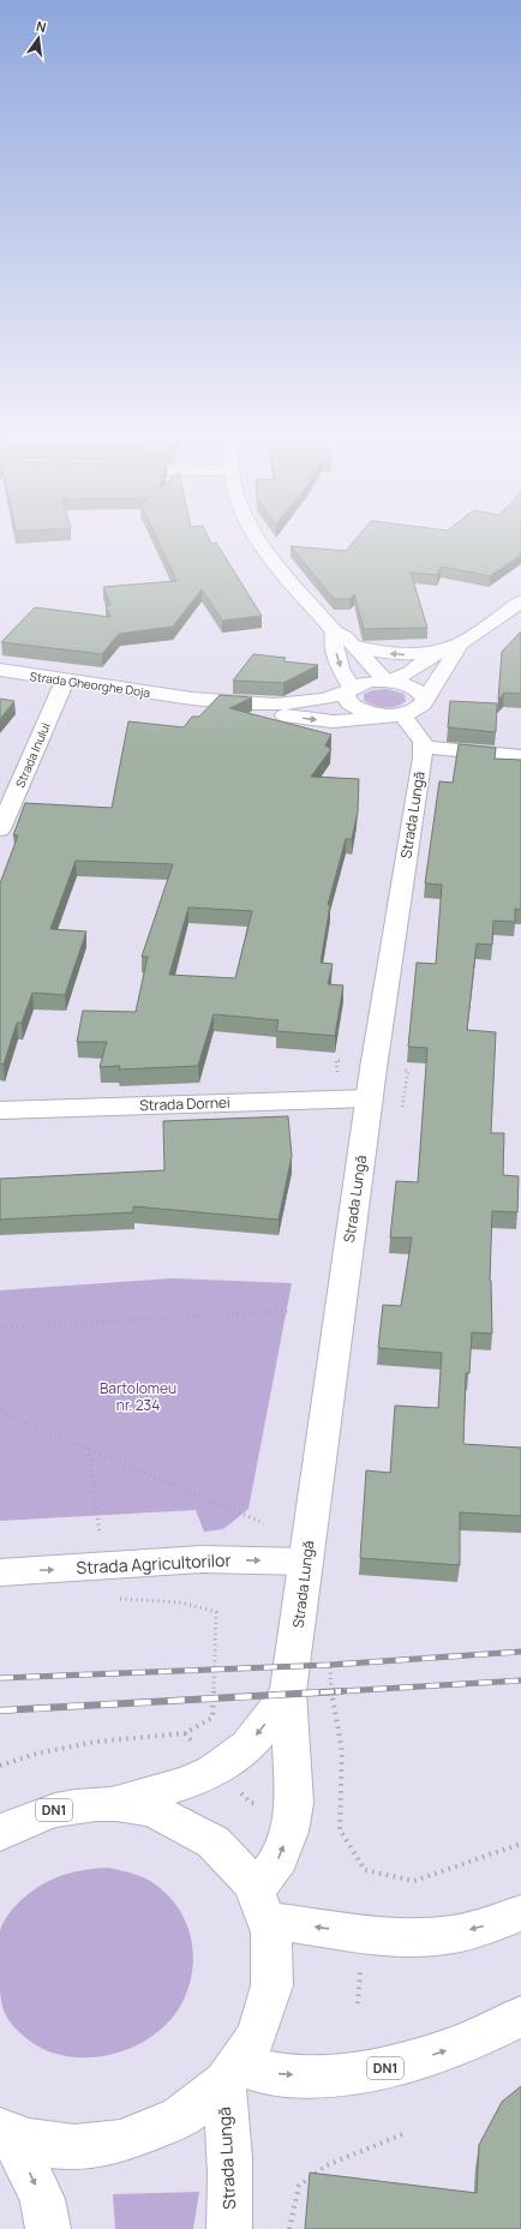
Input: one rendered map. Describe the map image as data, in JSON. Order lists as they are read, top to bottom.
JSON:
{
  "streets": {
    "main road": [
      "Strada Gheorghe Doja",
      "Strada Inului",
      "Strada Lungă",
      "Strada Dornei",
      "Strada Agricultorilor",
      "DN1"
    ]
  },
  "crossings": [
    ["Strada Gheorghe Doja", "Strada Inului"],
    ["Strada Lungă", "Strada Dornei"],
    ["Strada Lungă", "Strada Agricultorilor"],
    ["Strada Lungă", "DN1"]
  ],
  "one_way": ["Strada Agricultorilor"],
  "parks": ["Bartolomeu nr. 234"],
  "north": "top"
}
